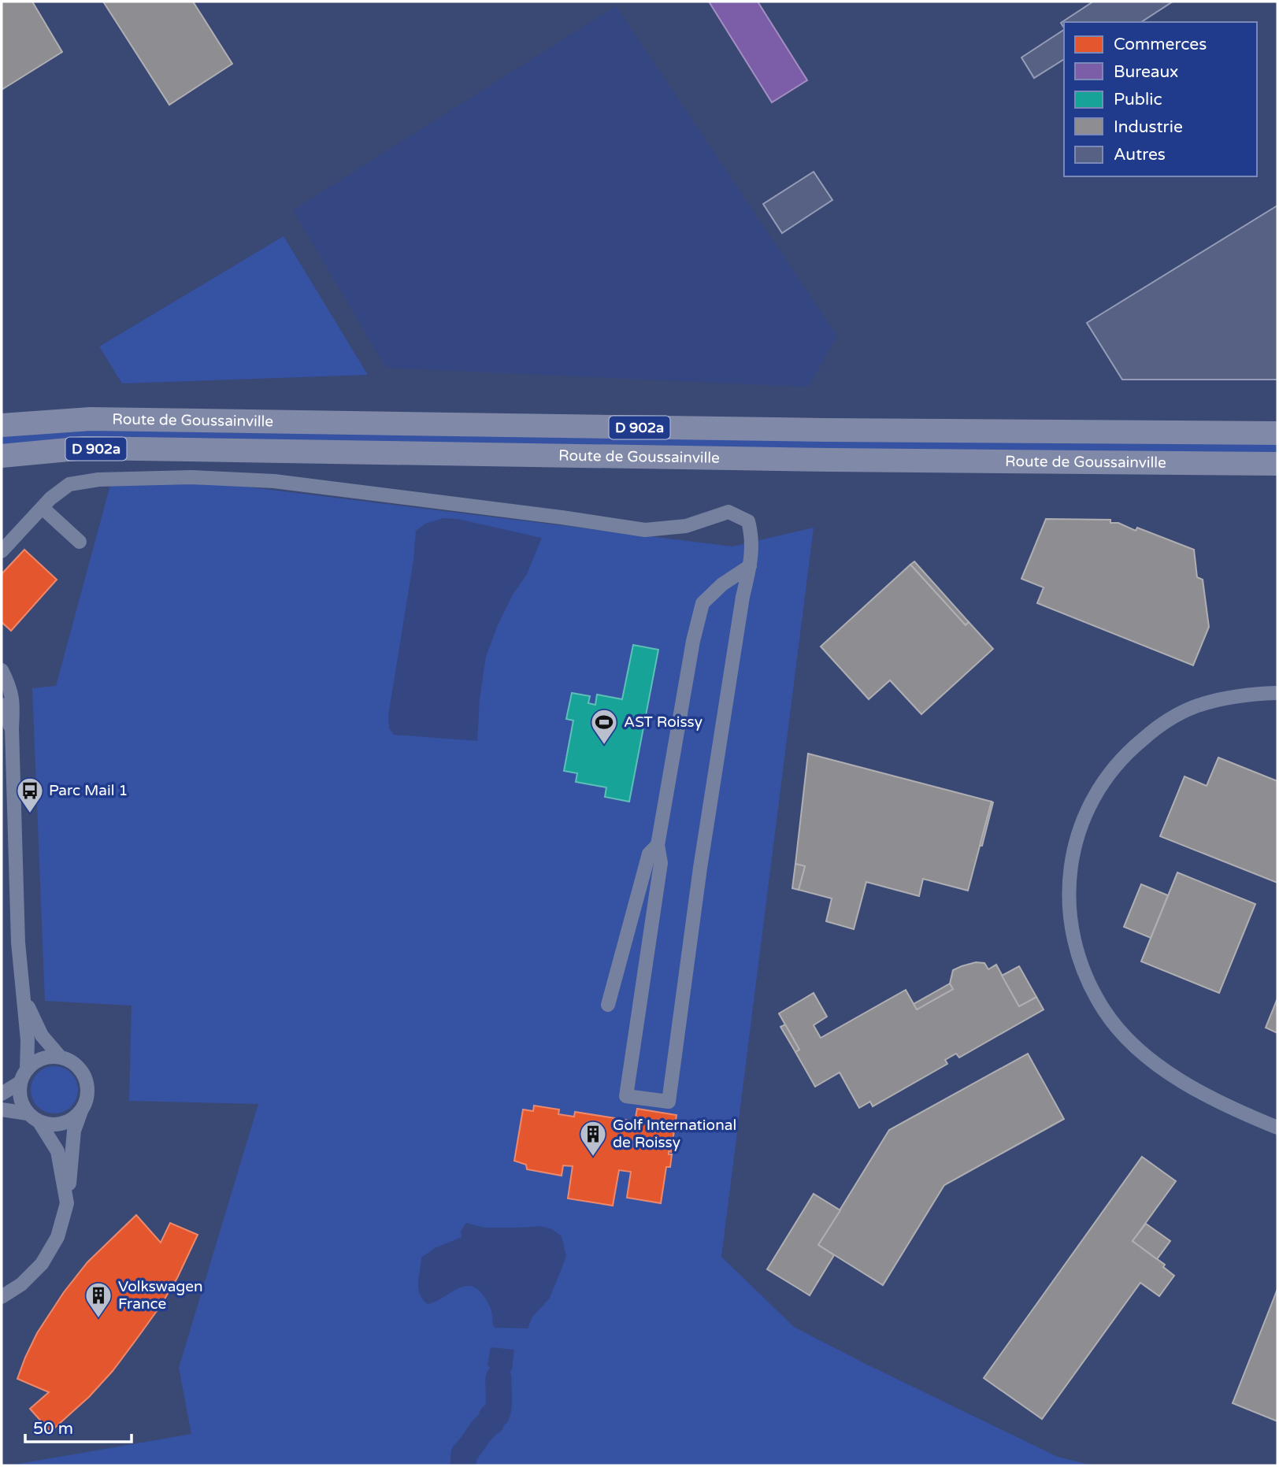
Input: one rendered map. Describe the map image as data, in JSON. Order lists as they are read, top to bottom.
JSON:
{
  "streets": {
    "main road": ["Route de Goussainville", "D 902a"]
  },
  "places": {
    "sports": ["AST Roissy"],
    "bus stop": ["Parc Mail 1"],
    "building": ["Golf International de Roissy", "Volkswagen France"]
  },
  "legend": [
    "Commerces",
    "Bureaux",
    "Public",
    "Industrie",
    "Autres"
  ],
  "scale_bar": "50 m"
}
